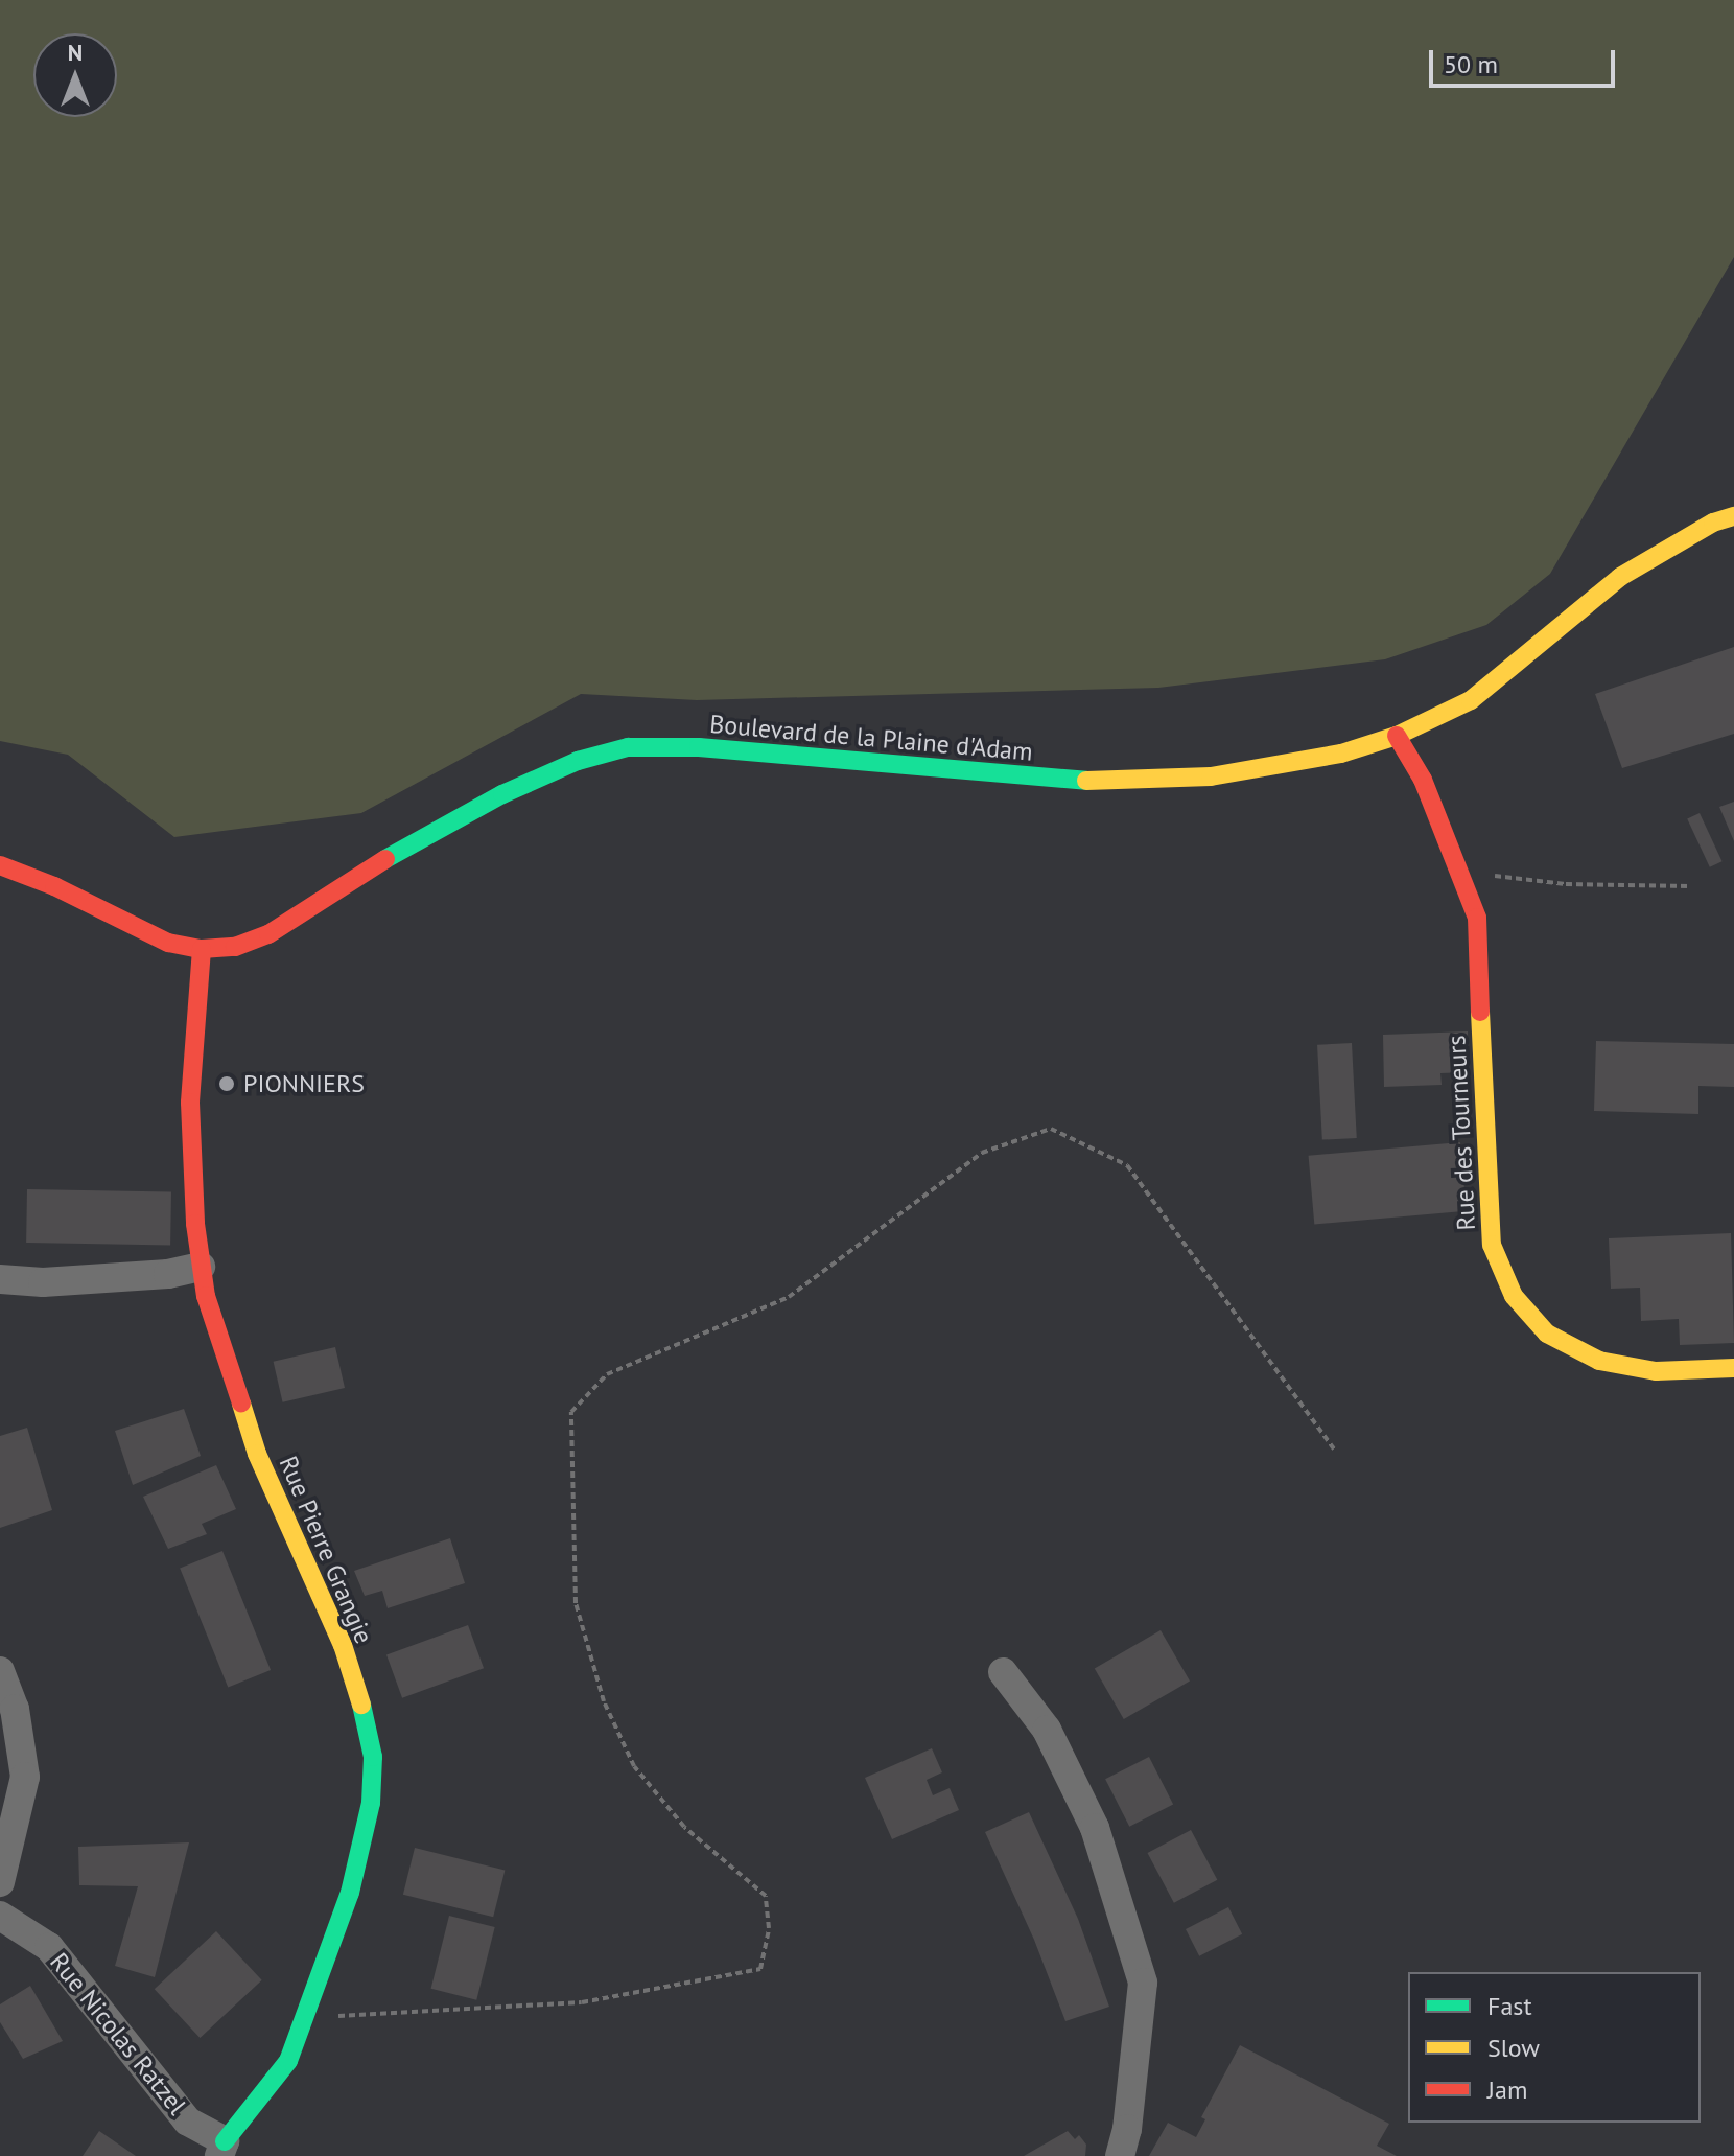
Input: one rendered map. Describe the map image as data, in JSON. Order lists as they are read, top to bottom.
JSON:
{
  "streets": {
    "street": [
      "Boulevard de la Plaine d'Adam",
      "Rue des Tourneurs",
      "Rue Pierre Grangie",
      "Rue Nicolas Ratzel"
    ]
  },
  "crossings": [
    ["Boulevard de la Plaine d'Adam", "Rue des Tourneurs"],
    ["Boulevard de la Plaine d'Adam", "Rue Pierre Grangie"],
    ["Rue Pierre Grangie", "Rue Nicolas Ratzel"]
  ],
  "places": ["PIONNIERS"],
  "legend": ["Fast", "Slow", "Jam"],
  "scale_bar": "50 m",
  "north": "top"
}
